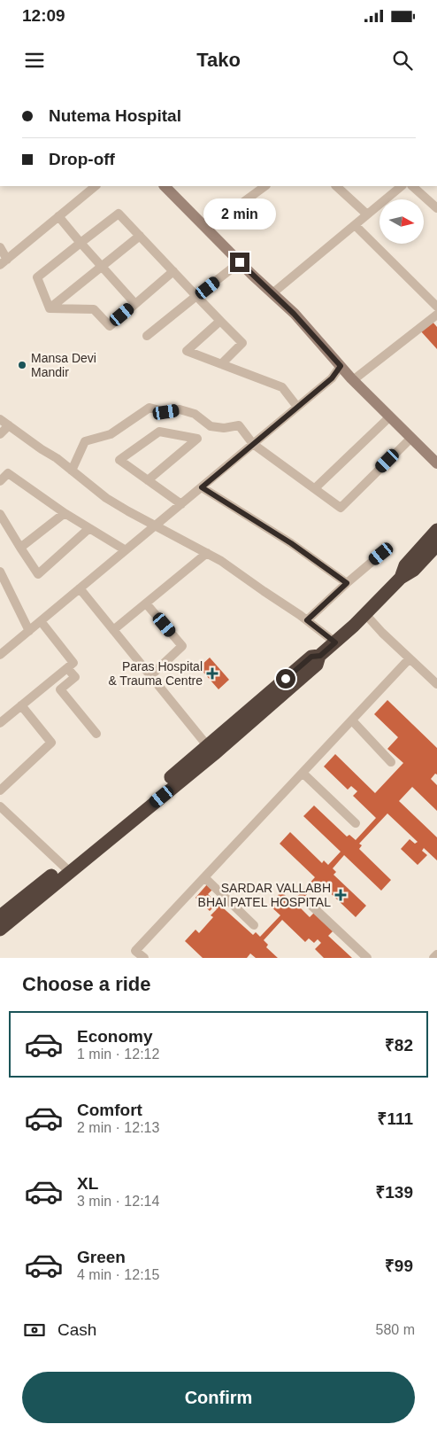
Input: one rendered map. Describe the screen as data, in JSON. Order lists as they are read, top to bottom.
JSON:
{
  "places": {
    "other": ["Mansa Devi Mandir"],
    "health": ["Paras Hospital & Trauma Centre", "SARDAR VALLABH BHAI PATEL HOSPITAL"]
  },
  "north": "right",
  "page": {
    "status": "12:09",
    "header": "Tako",
    "banner": ["Nutema Hospital", "Drop-off"],
    "bubble": "2 min",
    "heading": "Choose a ride",
    "list": [
      {
        "name": "Economy",
        "note": "1 min · 12:12",
        "value": "₹82"
      },
      {
        "name": "Comfort",
        "note": "2 min · 12:13",
        "value": "₹111"
      },
      {
        "name": "XL",
        "note": "3 min · 12:14",
        "value": "₹139"
      },
      {
        "name": "Green",
        "note": "4 min · 12:15",
        "value": "₹99"
      }
    ],
    "pay": ["Cash", "580 m"],
    "buttons": "Confirm"
  }
}
